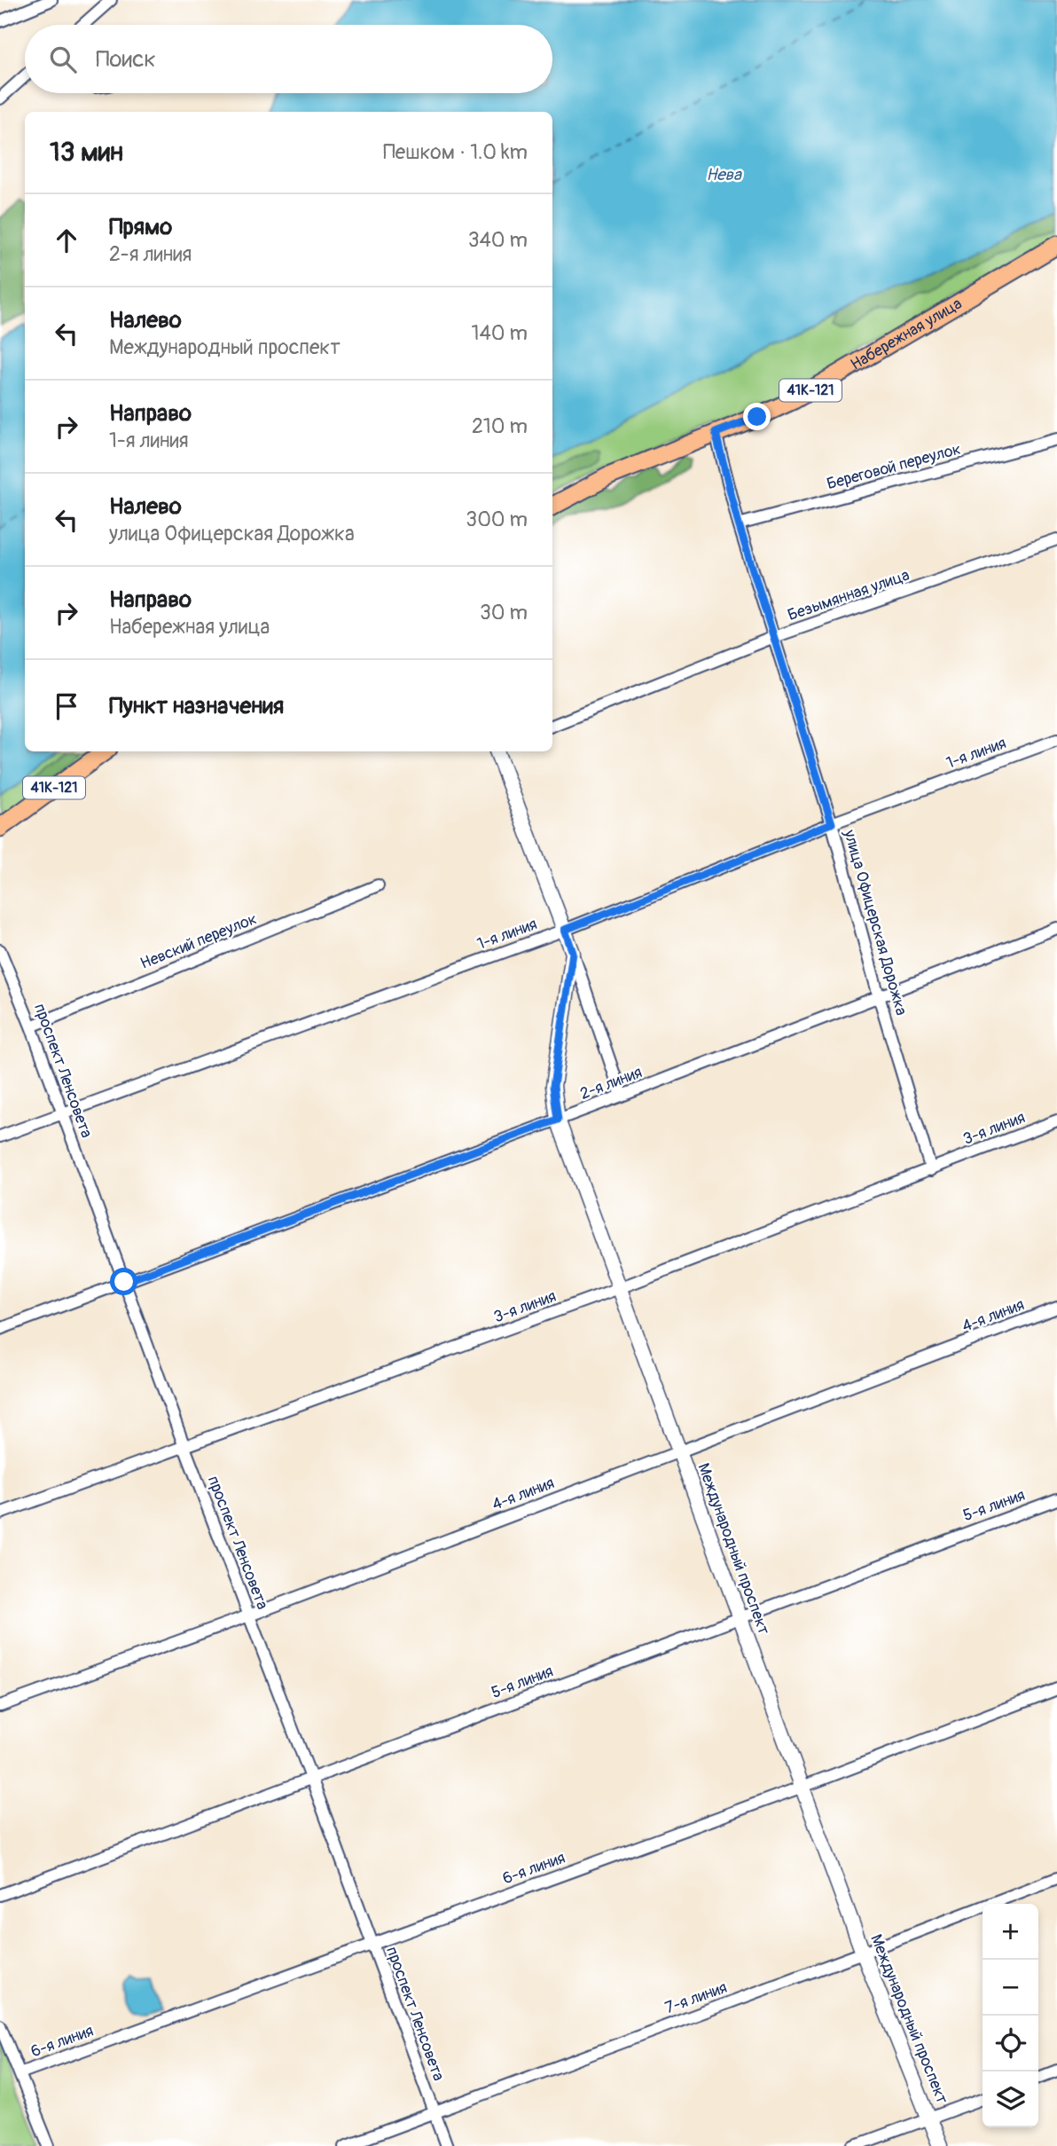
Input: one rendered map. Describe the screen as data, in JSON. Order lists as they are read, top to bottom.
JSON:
{
  "streets": {
    "main road": ["Набережная улица", "41К-121"],
    "street": [
      "Береговой переулок",
      "Безымянная улица",
      "1-я линия",
      "улица Офицерская Дорожка",
      "Невский переулок",
      "проспект Ленсовета",
      "2-я линия",
      "3-я линия",
      "4-я линия",
      "5-я линия",
      "Международный проспект",
      "6-я линия",
      "7-я линия"
    ]
  },
  "crossings": [
    ["Набережная улица", "улица Офицерская Дорожка"],
    ["Береговой переулок", "улица Офицерская Дорожка"],
    ["Безымянная улица", "улица Офицерская Дорожка"],
    ["1-я линия", "улица Офицерская Дорожка"],
    ["1-я линия", "проспект Ленсовета"],
    ["1-я линия", "Международный проспект"],
    ["улица Офицерская Дорожка", "2-я линия"],
    ["улица Офицерская Дорожка", "3-я линия"],
    ["Невский переулок", "проспект Ленсовета"],
    ["проспект Ленсовета", "2-я линия"],
    ["проспект Ленсовета", "3-я линия"],
    ["проспект Ленсовета", "4-я линия"],
    ["проспект Ленсовета", "5-я линия"],
    ["проспект Ленсовета", "6-я линия"],
    ["проспект Ленсовета", "7-я линия"],
    ["2-я линия", "Международный проспект"],
    ["3-я линия", "Международный проспект"],
    ["4-я линия", "Международный проспект"],
    ["5-я линия", "Международный проспект"],
    ["Международный проспект", "6-я линия"],
    ["Международный проспект", "7-я линия"]
  ],
  "water": ["Нева"],
  "page": {
    "search": "Поиск",
    "heading": ["13 мин", "Пешком · 1.0 km"],
    "list": [
      ["Прямо", "2-я линия", "340 m"],
      ["Налево", "Международный проспект", "140 m"],
      ["Направо", "1-я линия", "210 m"],
      ["Налево", "улица Офицерская Дорожка", "300 m"],
      ["Направо", "Набережная улица", "30 m"],
      "Пункт назначения"
    ],
    "map_buttons": ["+", "−"]
  }
}
